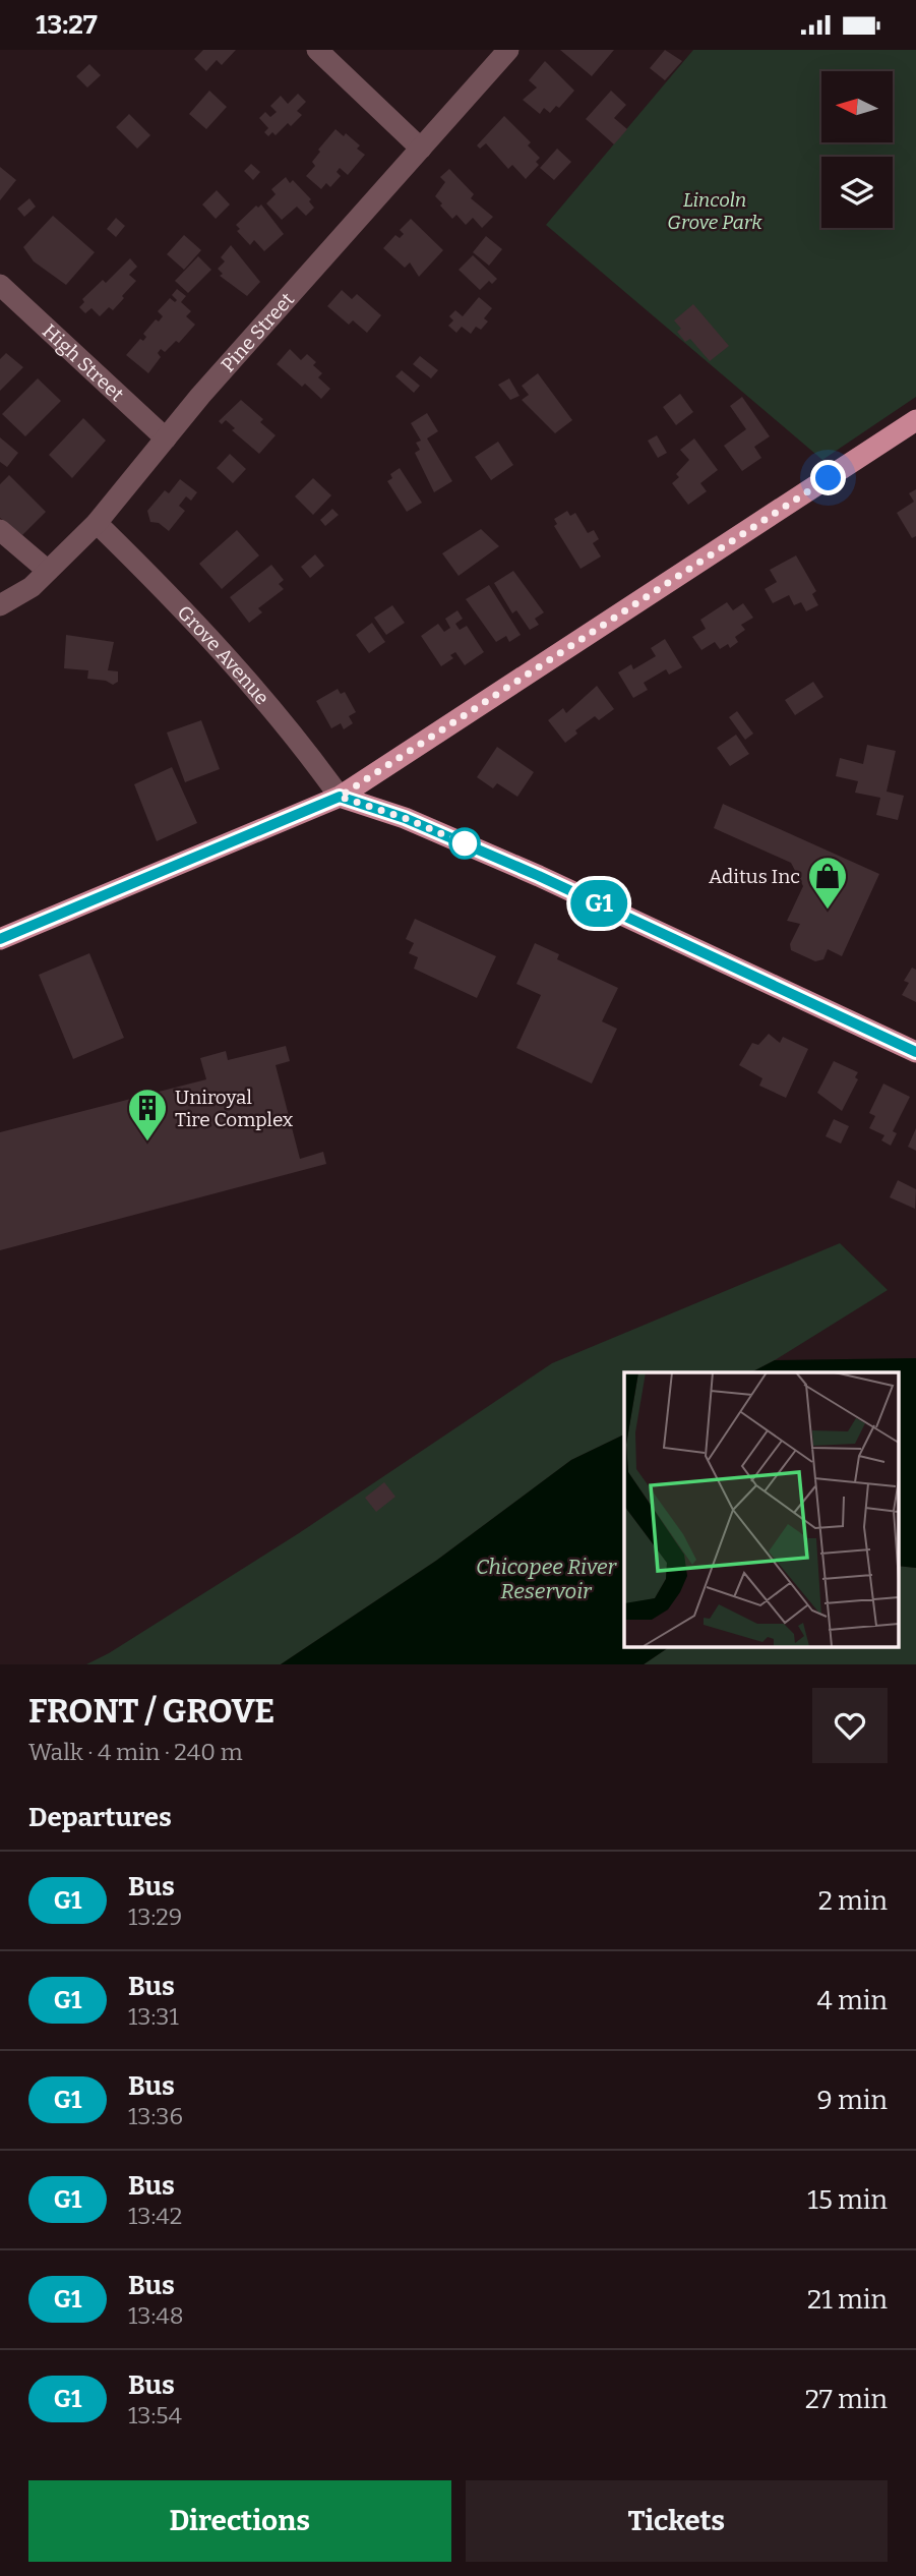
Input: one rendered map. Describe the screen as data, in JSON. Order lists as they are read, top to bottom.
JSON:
{
  "streets": {
    "street": ["Pine Street", "High Street", "Grove Avenue"]
  },
  "crossings": [
    ["Pine Street", "High Street"],
    ["Pine Street", "Grove Avenue"]
  ],
  "water": ["Chicopee River Reservoir"],
  "parks": ["Lincoln Grove Park"],
  "places": {
    "shop": ["Aditus Inc"],
    "building": ["Uniroyal Tire Complex"]
  },
  "lines": ["bus line G1"],
  "north": "left",
  "page": {
    "status": "13:27",
    "on_map": "G1",
    "heading": [
      ["FRONT / GROVE", "Walk · 4 min · 240 m"],
      "Departures"
    ],
    "list": [
      {
        "mark": "G1",
        "name": "Bus",
        "note": "13:29",
        "value": "2 min"
      },
      {
        "mark": "G1",
        "name": "Bus",
        "note": "13:31",
        "value": "4 min"
      },
      {
        "mark": "G1",
        "name": "Bus",
        "note": "13:36",
        "value": "9 min"
      },
      {
        "mark": "G1",
        "name": "Bus",
        "note": "13:42",
        "value": "15 min"
      },
      {
        "mark": "G1",
        "name": "Bus",
        "note": "13:48",
        "value": "21 min"
      },
      {
        "mark": "G1",
        "name": "Bus",
        "note": "13:54",
        "value": "27 min"
      }
    ],
    "buttons": ["Directions", "Tickets"]
  }
}
